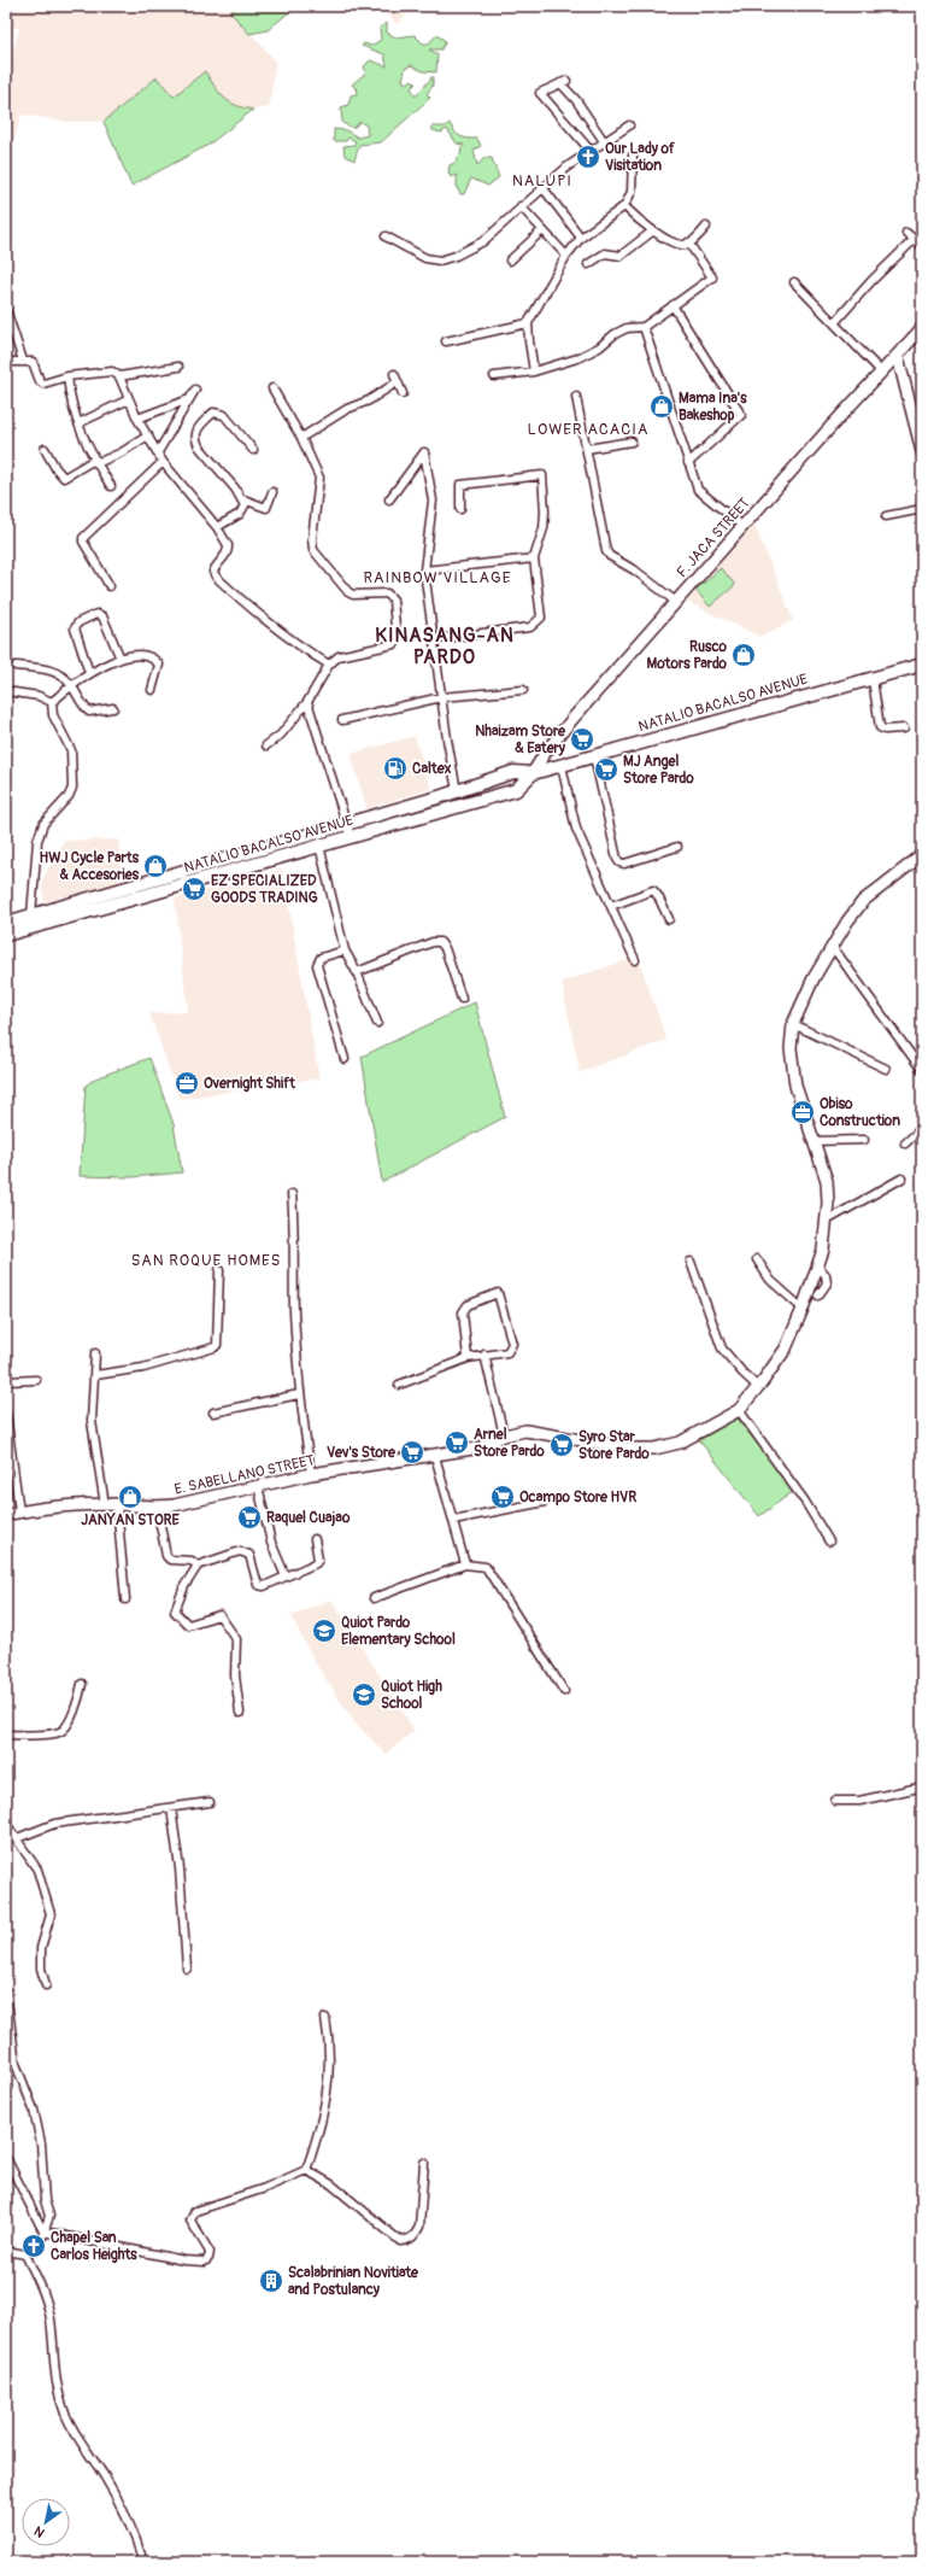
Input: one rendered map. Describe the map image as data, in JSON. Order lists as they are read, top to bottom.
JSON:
{
  "streets": {
    "main road": ["NATALIO BACALSO AVENUE"],
    "street": ["F. JACA STREET", "E. SABELLANO STREET"]
  },
  "crossings": [
    ["F. JACA STREET", "NATALIO BACALSO AVENUE"]
  ],
  "districts": [
    "NALUPI",
    "LOWER ACACIA",
    "RAINBOW VILLAGE",
    "KINASANG-AN PARDO",
    "SAN ROQUE HOMES"
  ],
  "places": {
    "church": ["Our Lady of Visitation", "Chapel San Carlos Heights"],
    "shop": [
      "Mama Ina's Bakeshop",
      "Rusco Motors Pardo",
      "HWJ Cycle Parts & Accesories",
      "JANYAN STORE"
    ],
    "supermarket": [
      "Nhaizam Store & Eatery",
      "MJ Angel Store Pardo",
      "EZ SPECIALIZED GOODS TRADING",
      "Arnel Store Pardo",
      "Syro Star Store Pardo",
      "Vev's Store",
      "Ocampo Store HVR",
      "Raquel Cuajao"
    ],
    "fuel station": ["Caltex"],
    "office": ["Overnight Shift", "Obiso Construction"],
    "school or university": ["Quiot Pardo Elementary School", "Quiot High School"],
    "building": ["Scalabrinian Novitiate and Postulancy"]
  },
  "north": "bottom left"
}
